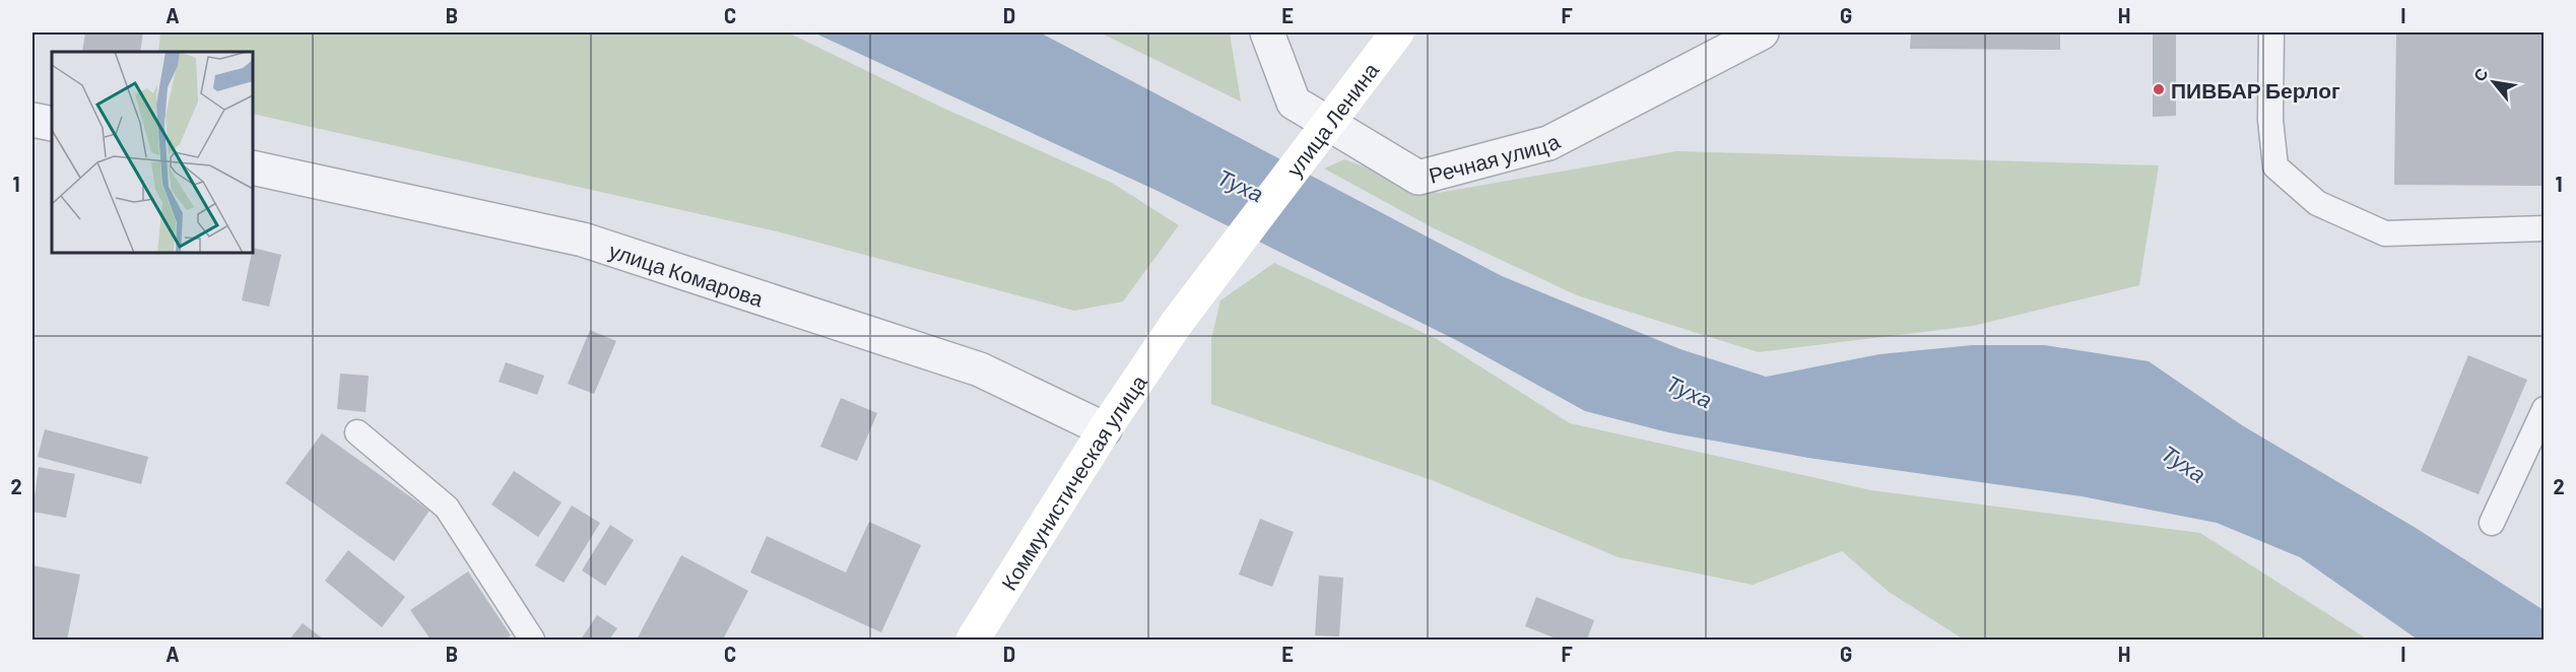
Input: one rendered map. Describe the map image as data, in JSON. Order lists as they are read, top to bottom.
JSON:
{
  "streets": {
    "main road": ["улица Ленина", "Коммунистическая улица"],
    "street": ["Речная улица", "улица Комарова"]
  },
  "crossings": [
    ["улица Ленина", "Коммунистическая улица"],
    ["улица Комарова", "Коммунистическая улица"]
  ],
  "water": ["Туха"],
  "places": ["ПИВБАР Берлог"],
  "north": "top left",
  "grid": {
    "columns": [
      "A",
      "B",
      "C",
      "D",
      "E",
      "F",
      "G",
      "H",
      "I"
    ],
    "rows": ["1", "2"]
  }
}
